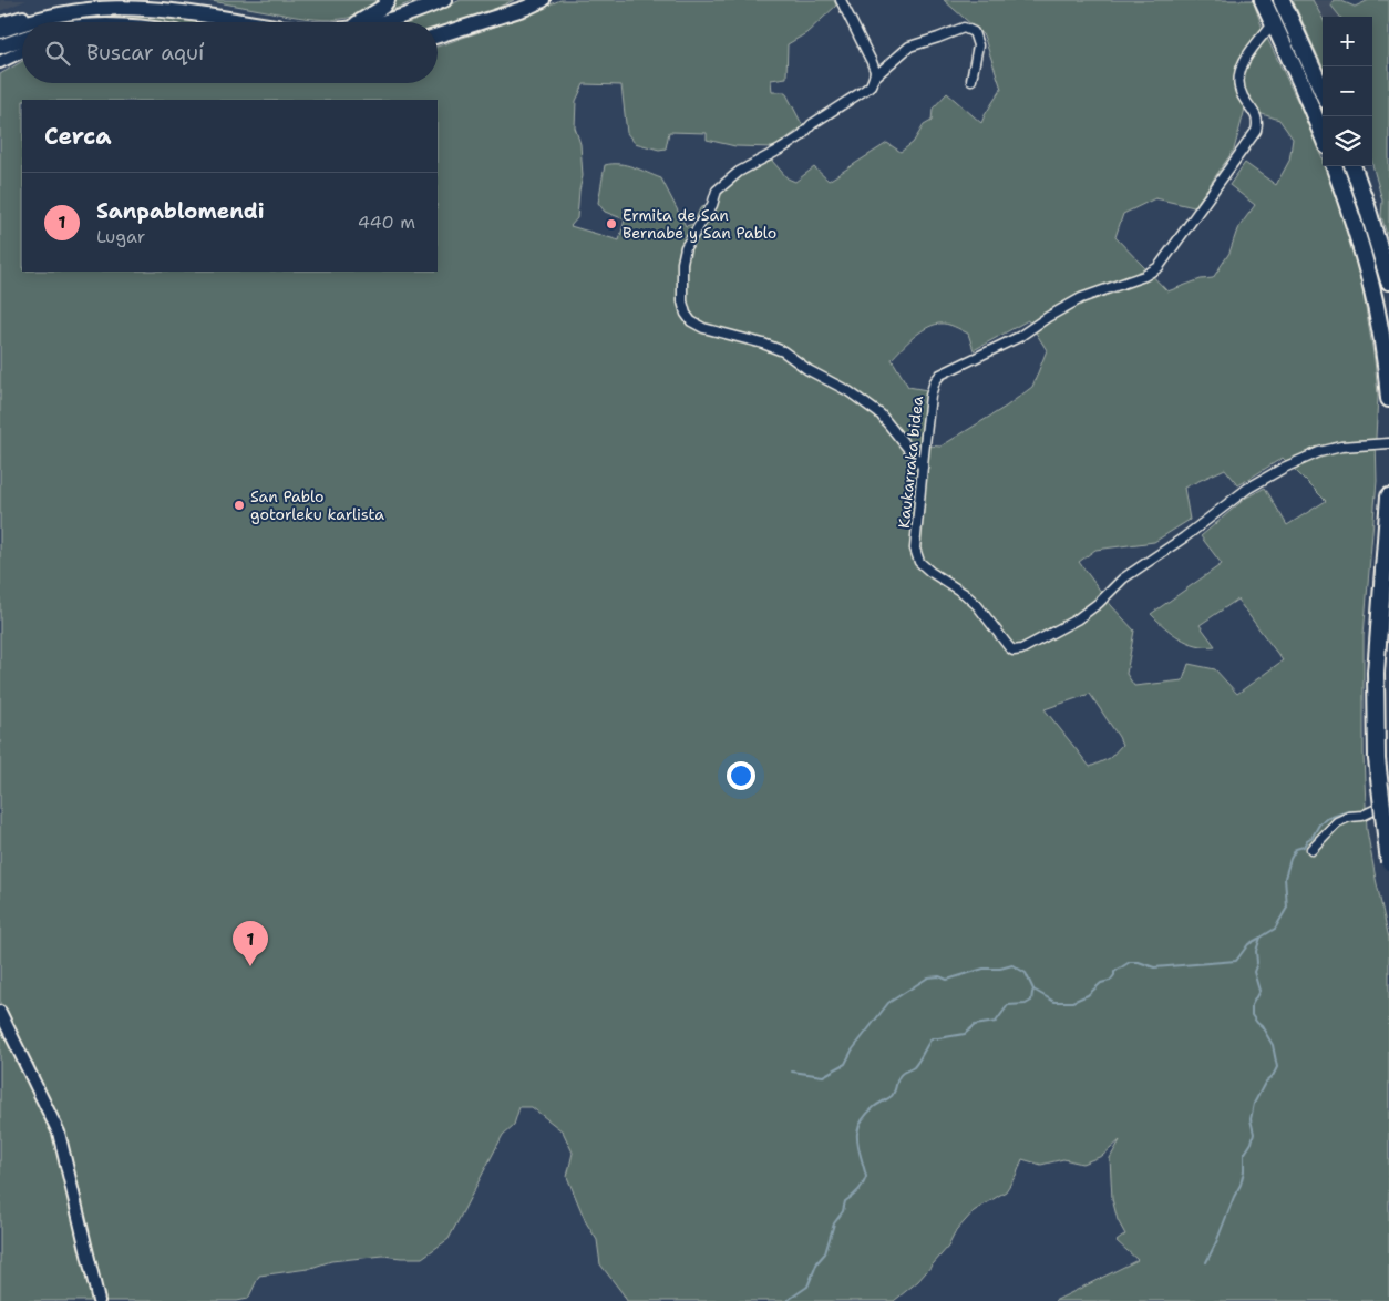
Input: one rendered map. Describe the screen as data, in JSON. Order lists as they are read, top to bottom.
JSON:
{
  "streets": {
    "street": ["Kaukarraka bidea"]
  },
  "places": ["Ermita de San Bernabé y San Pablo", "San Pablo gotorleku karlista"],
  "page": {
    "map_buttons": ["+", "−"],
    "search": "Buscar aquí",
    "heading": "Cerca",
    "list": [
      {
        "mark": "1",
        "name": "Sanpablomendi",
        "note": "Lugar",
        "value": "440 m"
      }
    ],
    "pins": "1"
  }
}
